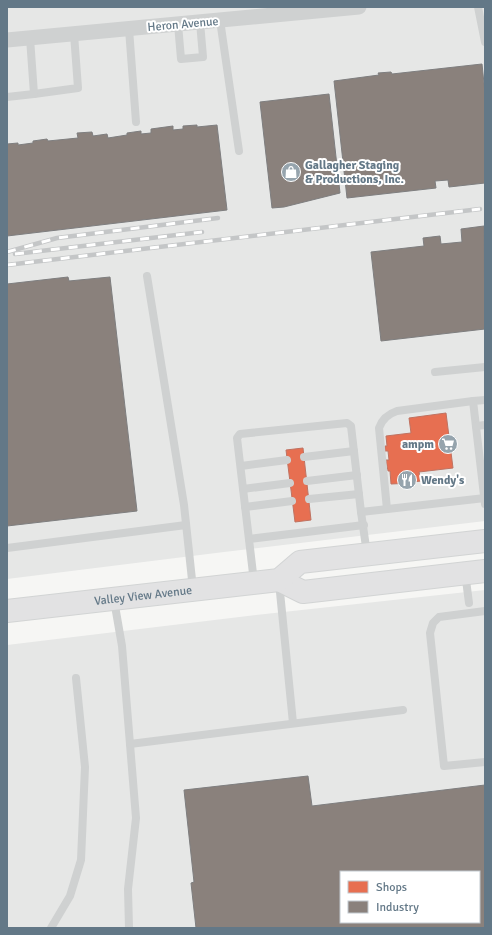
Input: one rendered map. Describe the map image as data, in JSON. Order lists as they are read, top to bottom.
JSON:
{
  "streets": {
    "main road": ["Valley View Avenue"],
    "street": ["Heron Avenue"]
  },
  "places": {
    "shop": ["Gallagher Staging & Productions, Inc."],
    "supermarket": ["ampm"],
    "restaurant": ["Wendy's"]
  },
  "legend": ["Shops", "Industry"]
}
